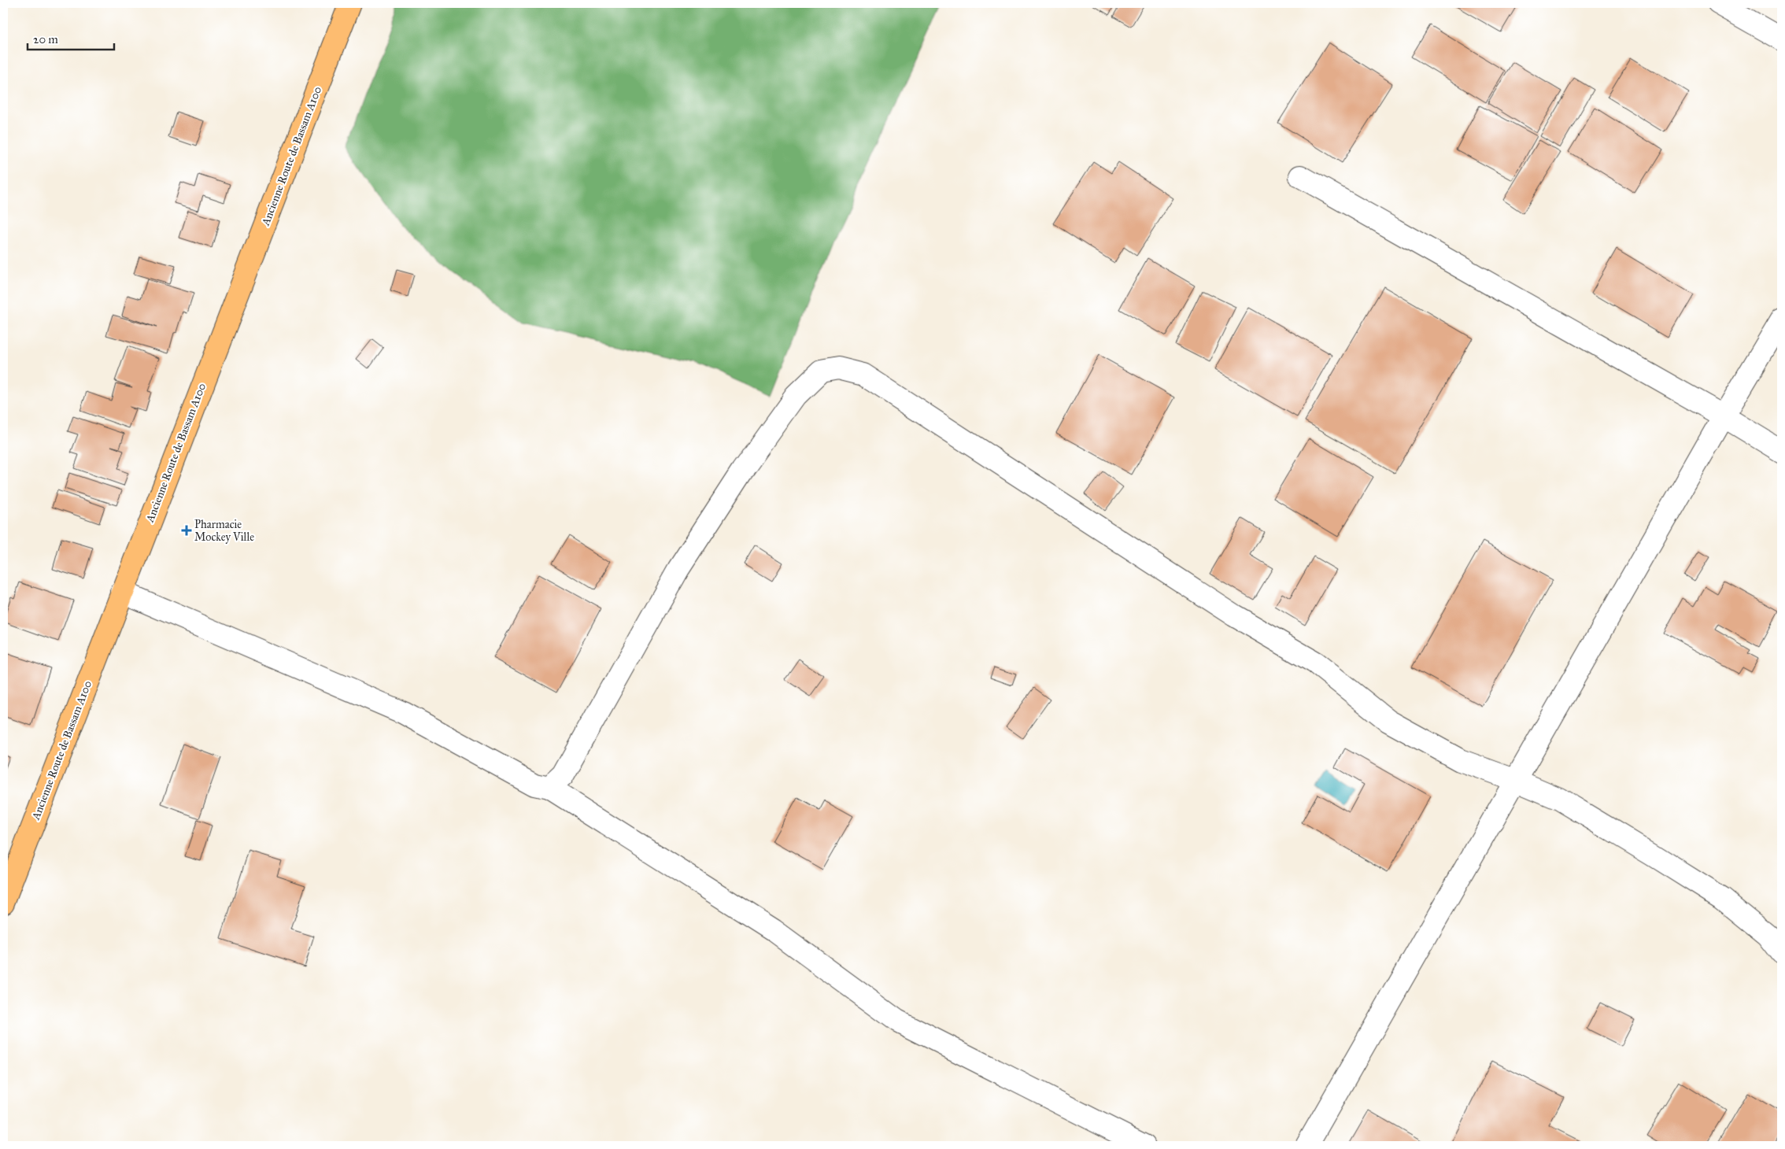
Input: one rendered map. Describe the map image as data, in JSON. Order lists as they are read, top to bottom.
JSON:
{
  "streets": {
    "main road": ["Ancienne Route de Bassam A100"]
  },
  "places": {
    "health": ["Pharmacie Mockey Ville"]
  },
  "scale_bar": "20 m"
}
